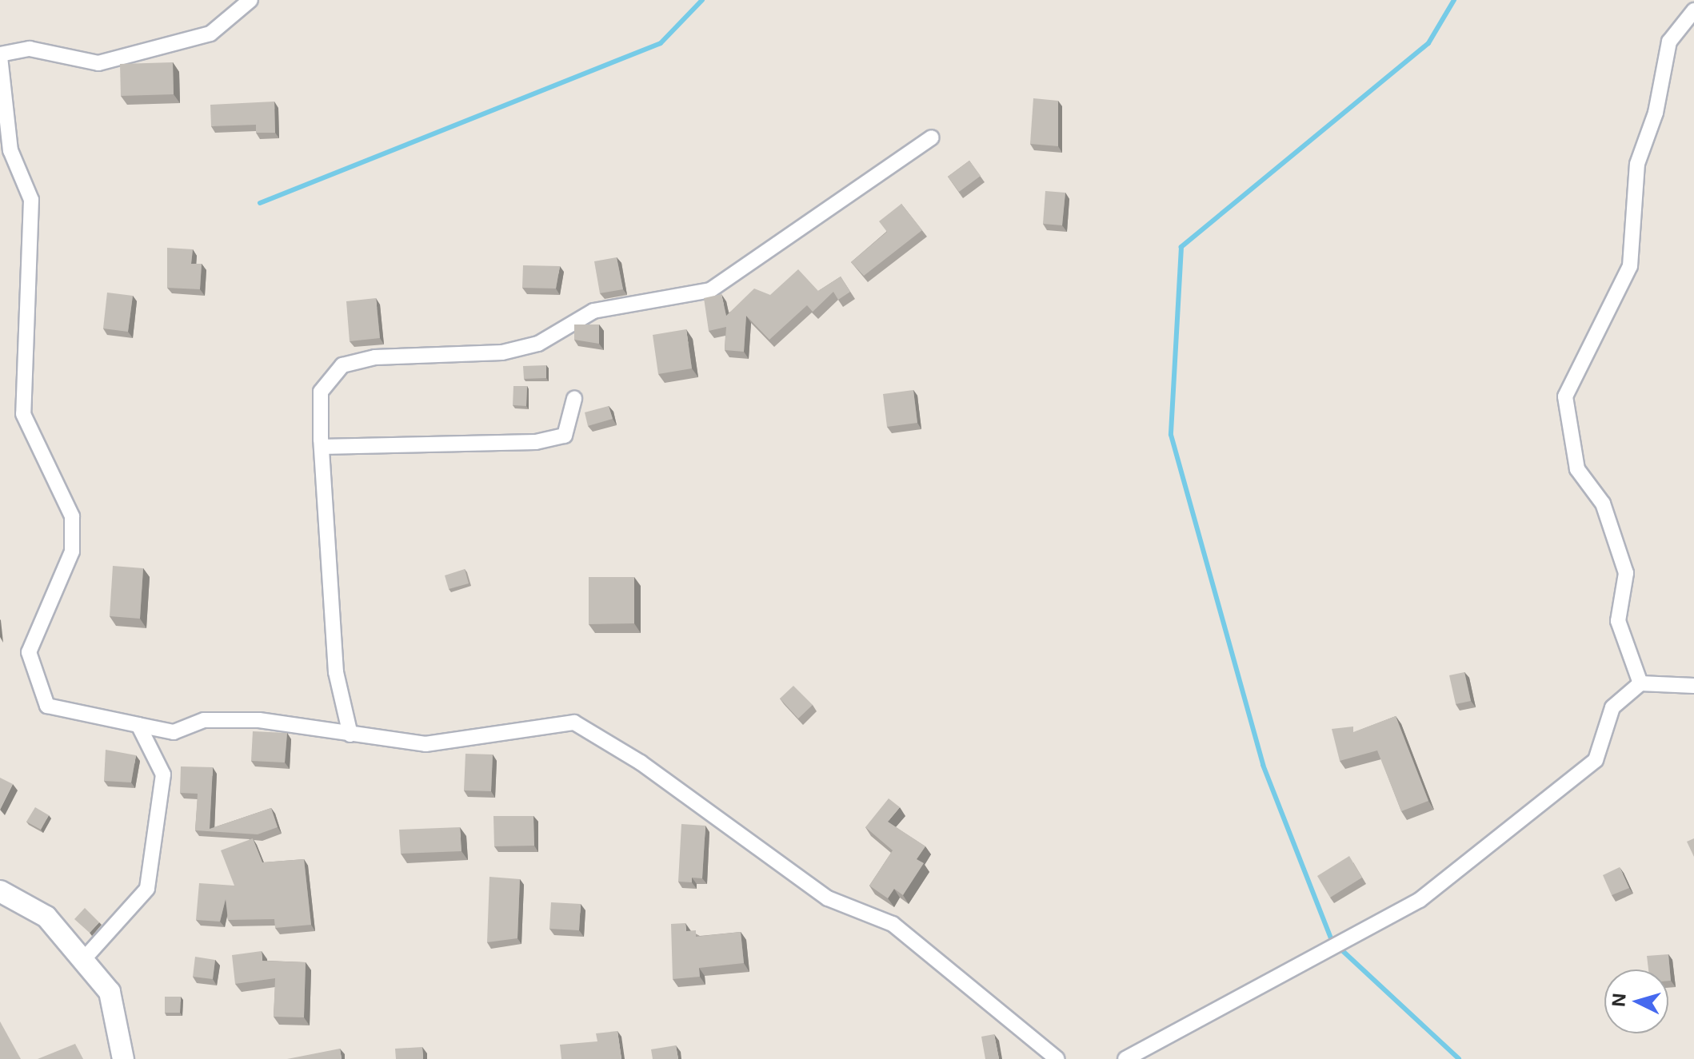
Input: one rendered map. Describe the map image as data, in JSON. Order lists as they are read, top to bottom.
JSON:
{
  "north": "left"
}
